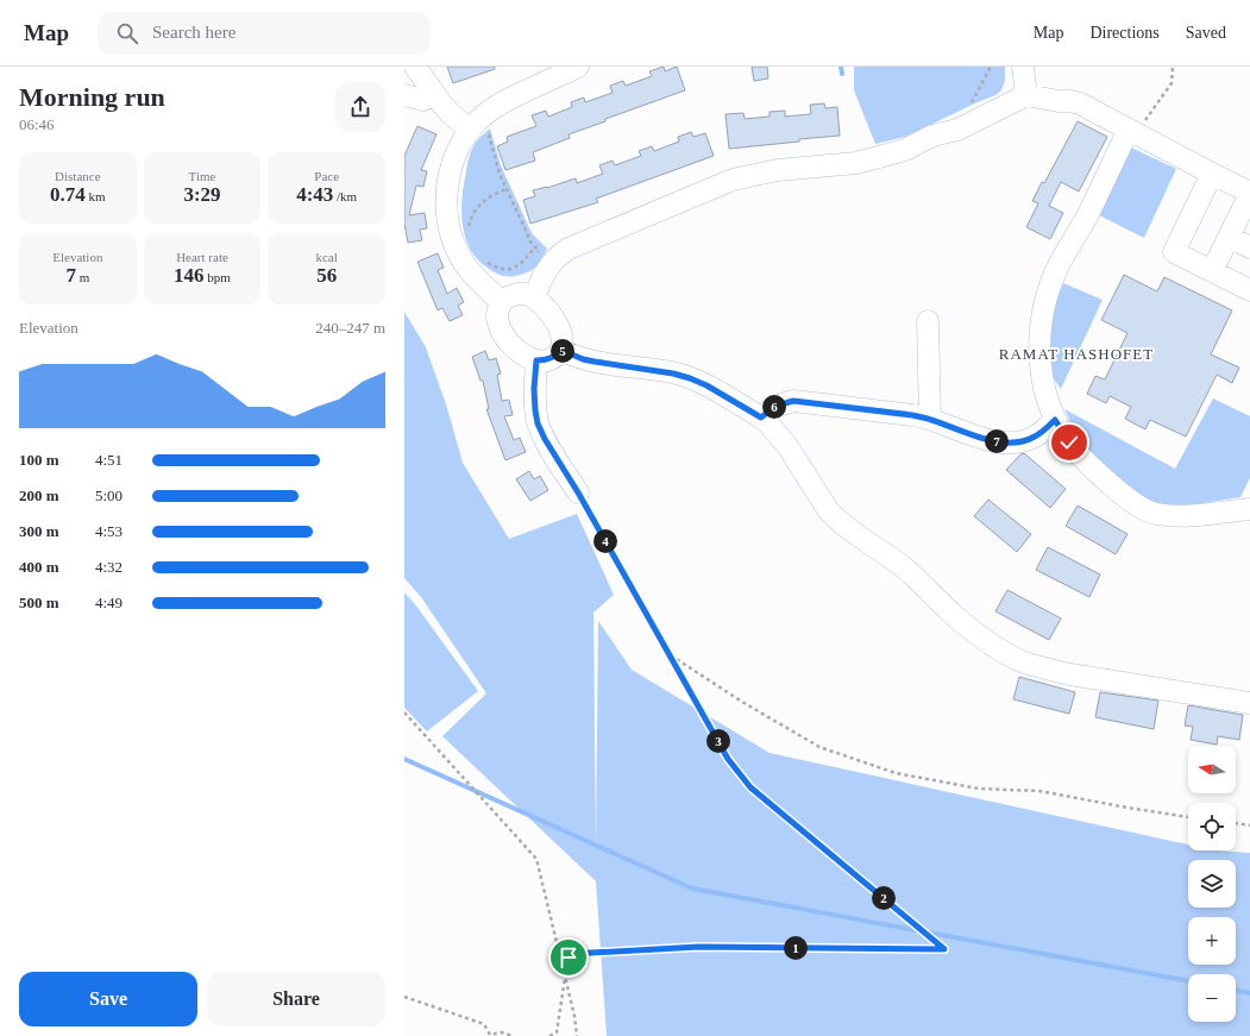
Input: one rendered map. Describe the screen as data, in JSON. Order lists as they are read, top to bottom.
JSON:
{
  "districts": ["RAMAT HASHOFET"],
  "north": "left",
  "page": {
    "header": "Map",
    "search": "Search here",
    "nav": ["Map", "Directions", "Saved"],
    "heading": ["Morning run", "06:46"],
    "stats": [
      ["Distance", "0.74 km"],
      ["Time", "3:29"],
      ["Pace", "4:43 /km"],
      ["Elevation", "7 m"],
      ["Heart rate", "146 bpm"],
      ["kcal", "56"]
    ],
    "chart": ["Elevation", "240–247 m"],
    "pins": [
      "5",
      "6",
      "7",
      "4",
      "3",
      "2",
      "1"
    ],
    "list": [
      {
        "name": "100 m",
        "note": "4:51"
      },
      {
        "name": "200 m",
        "note": "5:00"
      },
      {
        "name": "300 m",
        "note": "4:53"
      },
      {
        "name": "400 m",
        "note": "4:32"
      },
      {
        "name": "500 m",
        "note": "4:49"
      }
    ],
    "map_buttons": ["+", "−"],
    "buttons": ["Save", "Share"]
  }
}
